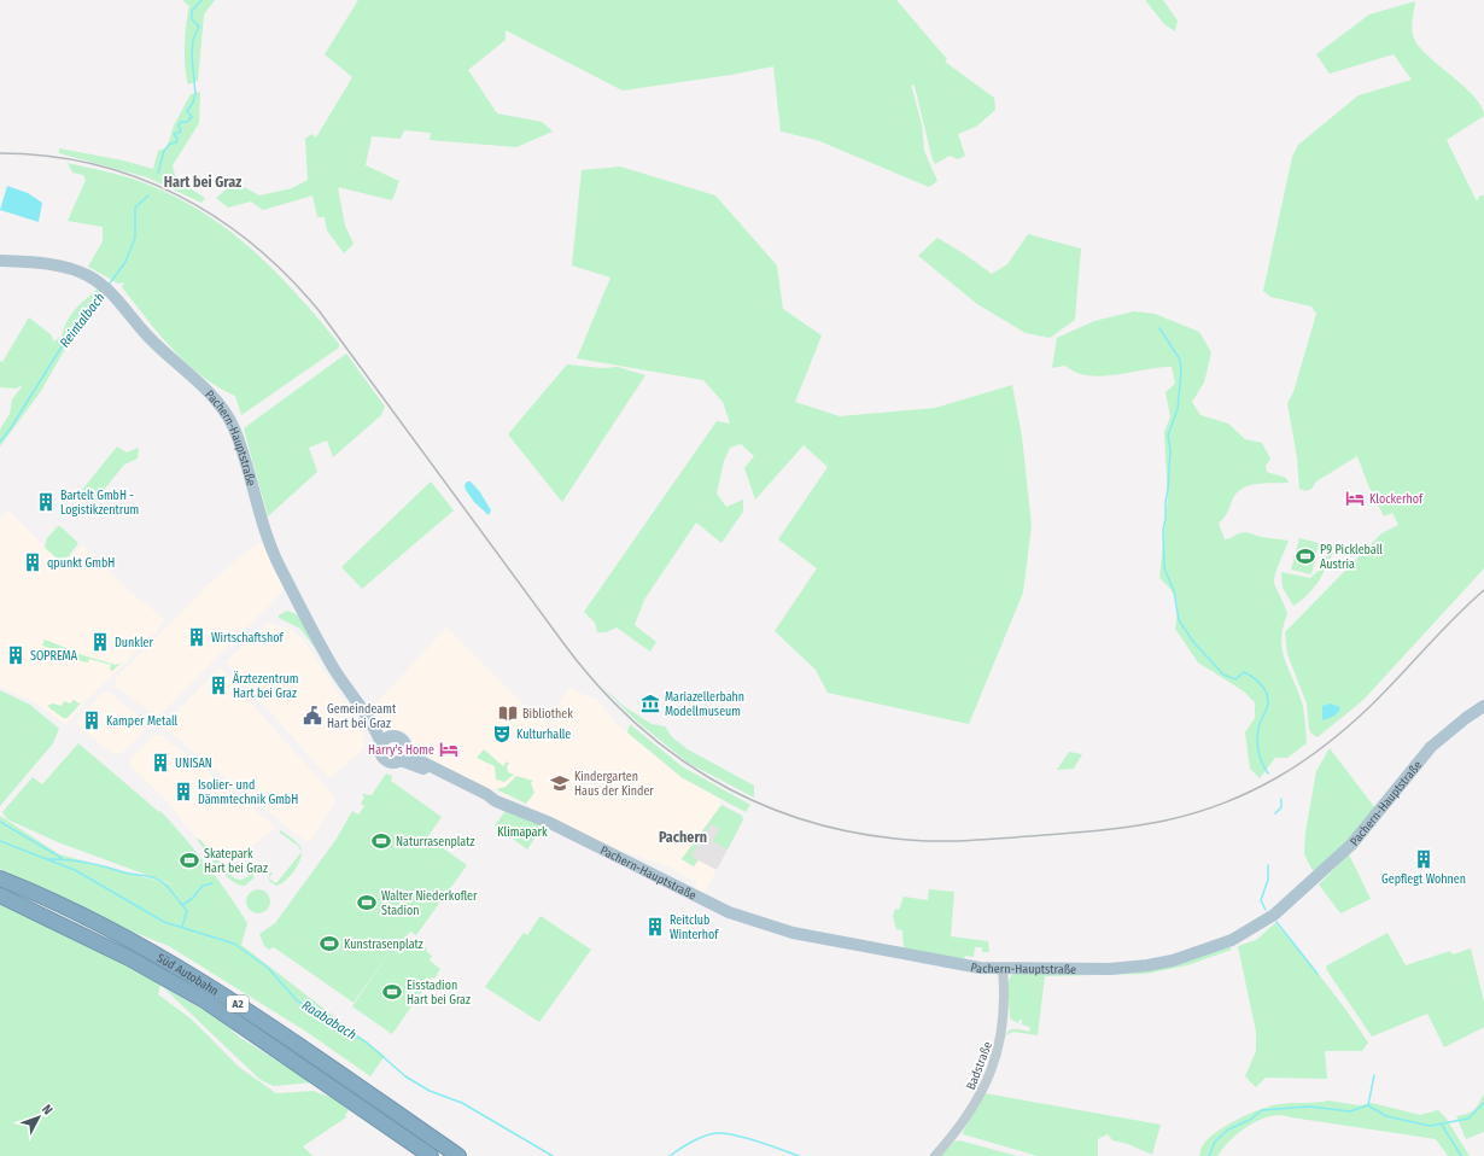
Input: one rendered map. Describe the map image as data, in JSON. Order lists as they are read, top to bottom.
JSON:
{
  "streets": {
    "highway": ["Süd Autobahn", "A2"],
    "main road": ["Pachern-Hauptstraße"],
    "street": ["Badstraße"]
  },
  "crossings": [
    ["Pachern-Hauptstraße", "Badstraße"]
  ],
  "districts": ["Hart bei Graz", "Pachern"],
  "water": ["Reintalbach", "Raababach"],
  "parks": ["Klimapark"],
  "places": {
    "hotel": ["Klockerhof", "Harry's Home"],
    "building": [
      "Bartelt GmbH - Logistikzentrum",
      "qpunkt GmbH",
      "Wirtschaftshof",
      "Dunkler",
      "SOPREMA",
      "Ärztezentrum Hart bei Graz",
      "Kamper Metall",
      "UNISAN",
      "Isolier- und Dämmtechnik GmbH",
      "Gepflegt Wohnen",
      "Reitclub Winterhof"
    ],
    "sports": [
      "P9 Pickleball Austria",
      "Naturrasenplatz",
      "Skatepark Hart bei Graz",
      "Walter Niederkofler Stadion",
      "Kunstrasenplatz",
      "Eisstadion Hart bei Graz"
    ],
    "museum": ["Mariazellerbahn Modellmuseum"],
    "library": ["Bibliothek"],
    "public building": ["Gemeindeamt Hart bei Graz"],
    "theatre": ["Kulturhalle"],
    "school or university": ["Kindergarten Haus der Kinder"]
  },
  "north": "top right"
}
